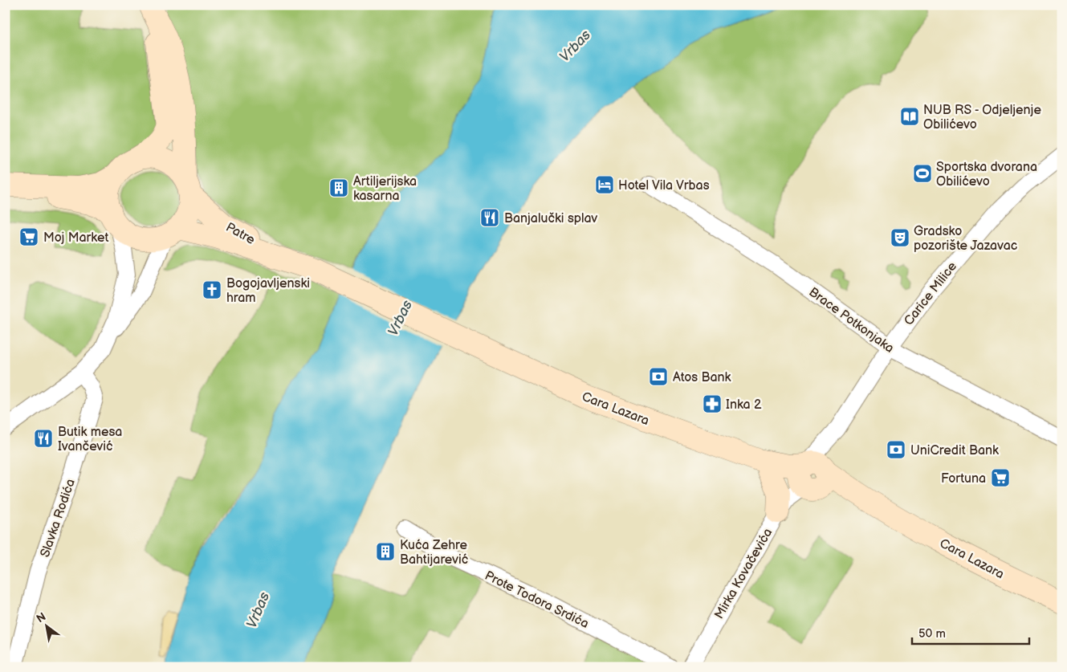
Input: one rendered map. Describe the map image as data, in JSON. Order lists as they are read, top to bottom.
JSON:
{
  "streets": {
    "street": [
      "Patre",
      "Carice Milice",
      "Brace Potkonjaka",
      "Cara Lazara",
      "Slavka Rodića",
      "Mirka Kovačevića",
      "Prote Todora Srdića"
    ]
  },
  "crossings": [
    ["Patre", "Cara Lazara"],
    ["Carice Milice", "Brace Potkonjaka"],
    ["Carice Milice", "Cara Lazara"],
    ["Carice Milice", "Mirka Kovačevića"],
    ["Cara Lazara", "Mirka Kovačevića"]
  ],
  "water": ["Vrbas"],
  "places": {
    "library": ["NUB RS - Odjeljenje Obilićevo"],
    "sports": ["Sportska dvorana Obilićevo"],
    "hotel": ["Hotel Vila Vrbas"],
    "building": ["Artiljerijska kasarna", "Kuća Zehre Bahtijarević"],
    "restaurant": ["Banjalučki splav", "Butik mesa Ivančević"],
    "supermarket": ["Moj Market", "Fortuna"],
    "theatre": ["Gradsko pozorište Jazavac"],
    "church": ["Bogojavljenski hram"],
    "bank": ["Atos Bank", "UniCredit Bank"],
    "pharmacy": ["Inka 2"]
  },
  "scale_bar": "50 m",
  "north": "top left"
}
